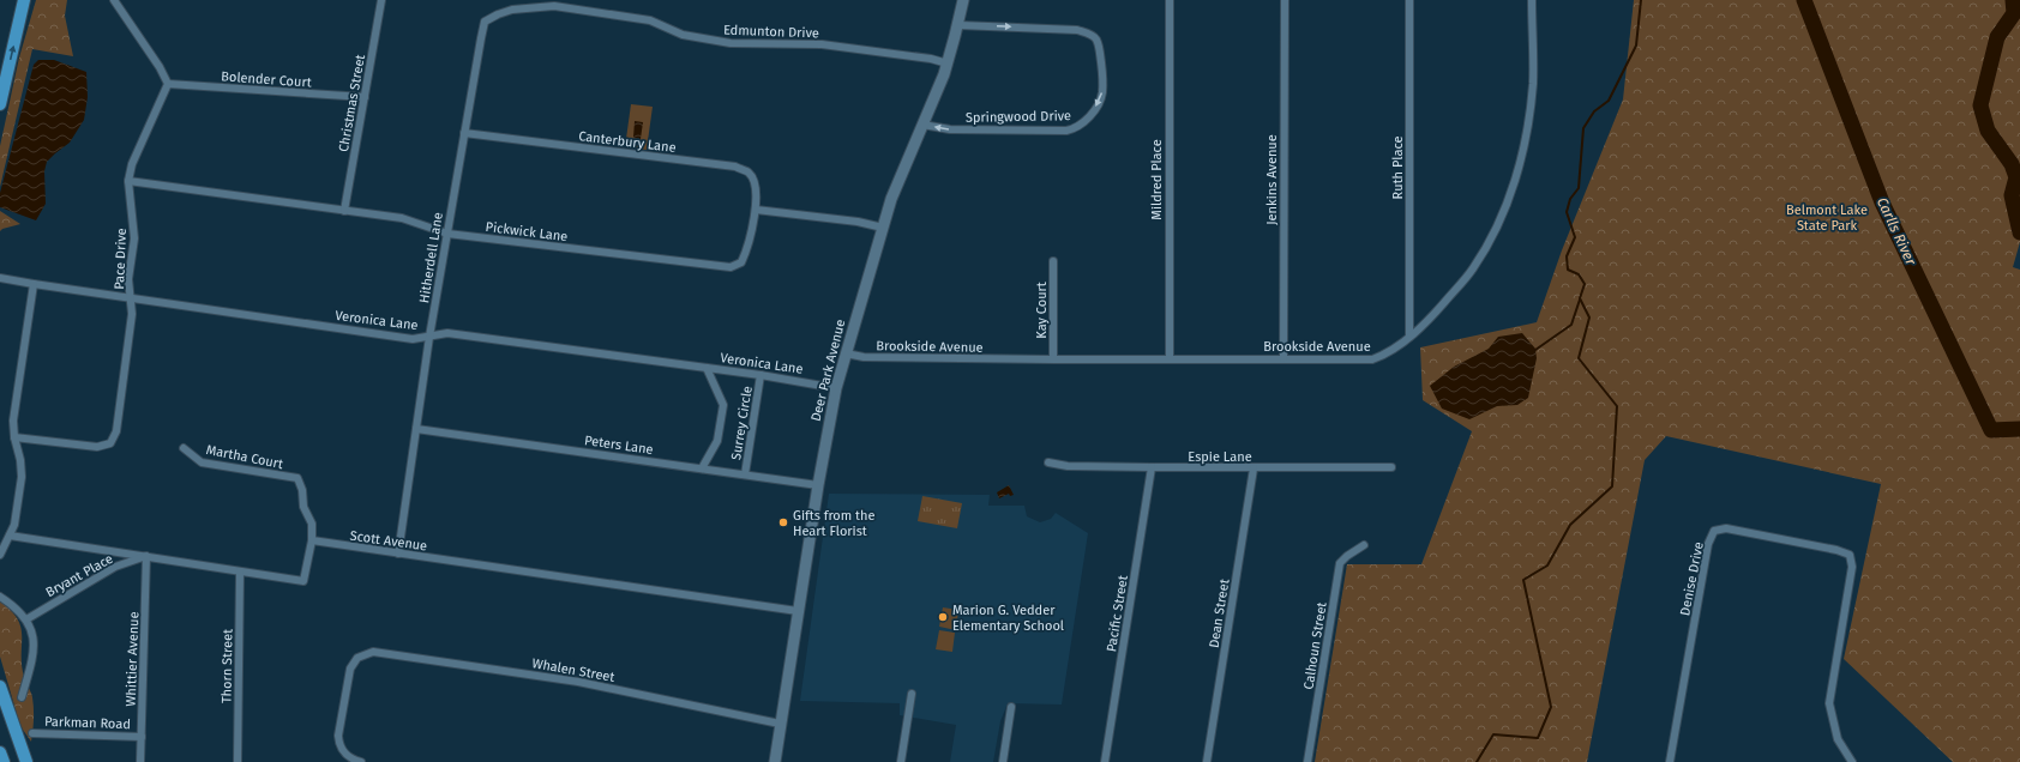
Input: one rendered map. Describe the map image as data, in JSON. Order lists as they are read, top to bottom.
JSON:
{
  "streets": {
    "main road": ["Deer Park Avenue"],
    "street": [
      "Edmunton Drive",
      "Bolender Court",
      "Christmas Street",
      "Springwood Drive",
      "Canterbury Lane",
      "Ruth Place",
      "Mildred Place",
      "Jenkins Avenue",
      "Pickwick Lane",
      "Hitherdell Lane",
      "Pace Drive",
      "Kay Court",
      "Veronica Lane",
      "Brookside Avenue",
      "Surrey Circle",
      "Peters Lane",
      "Martha Court",
      "Espie Lane",
      "Scott Avenue",
      "Bryant Place",
      "Denise Drive",
      "Pacific Street",
      "Dean Street",
      "Calhoun Street",
      "Whittier Avenue",
      "Thorn Street",
      "Whalen Street",
      "Parkman Road"
    ]
  },
  "crossings": [
    ["Edmunton Drive", "Hitherdell Lane"],
    ["Edmunton Drive", "Deer Park Avenue"],
    ["Bolender Court", "Christmas Street"],
    ["Bolender Court", "Pace Drive"],
    ["Christmas Street", "Pickwick Lane"],
    ["Springwood Drive", "Deer Park Avenue"],
    ["Canterbury Lane", "Pickwick Lane"],
    ["Canterbury Lane", "Hitherdell Lane"],
    ["Ruth Place", "Brookside Avenue"],
    ["Mildred Place", "Brookside Avenue"],
    ["Jenkins Avenue", "Brookside Avenue"],
    ["Pickwick Lane", "Hitherdell Lane"],
    ["Pickwick Lane", "Pace Drive"],
    ["Hitherdell Lane", "Veronica Lane"],
    ["Hitherdell Lane", "Peters Lane"],
    ["Hitherdell Lane", "Scott Avenue"],
    ["Pace Drive", "Veronica Lane"],
    ["Kay Court", "Brookside Avenue"],
    ["Veronica Lane", "Deer Park Avenue"],
    ["Veronica Lane", "Surrey Circle"],
    ["Brookside Avenue", "Deer Park Avenue"],
    ["Deer Park Avenue", "Peters Lane"],
    ["Deer Park Avenue", "Scott Avenue"],
    ["Deer Park Avenue", "Whalen Street"],
    ["Surrey Circle", "Peters Lane"],
    ["Martha Court", "Scott Avenue"],
    ["Espie Lane", "Pacific Street"],
    ["Espie Lane", "Dean Street"],
    ["Bryant Place", "Whittier Avenue"],
    ["Whittier Avenue", "Parkman Road"]
  ],
  "water": ["Carlls River"],
  "parks": ["Belmont Lake State Park"],
  "places": ["Gifts from the Heart Florist", "Marion G. Vedder Elementary School"]
}
